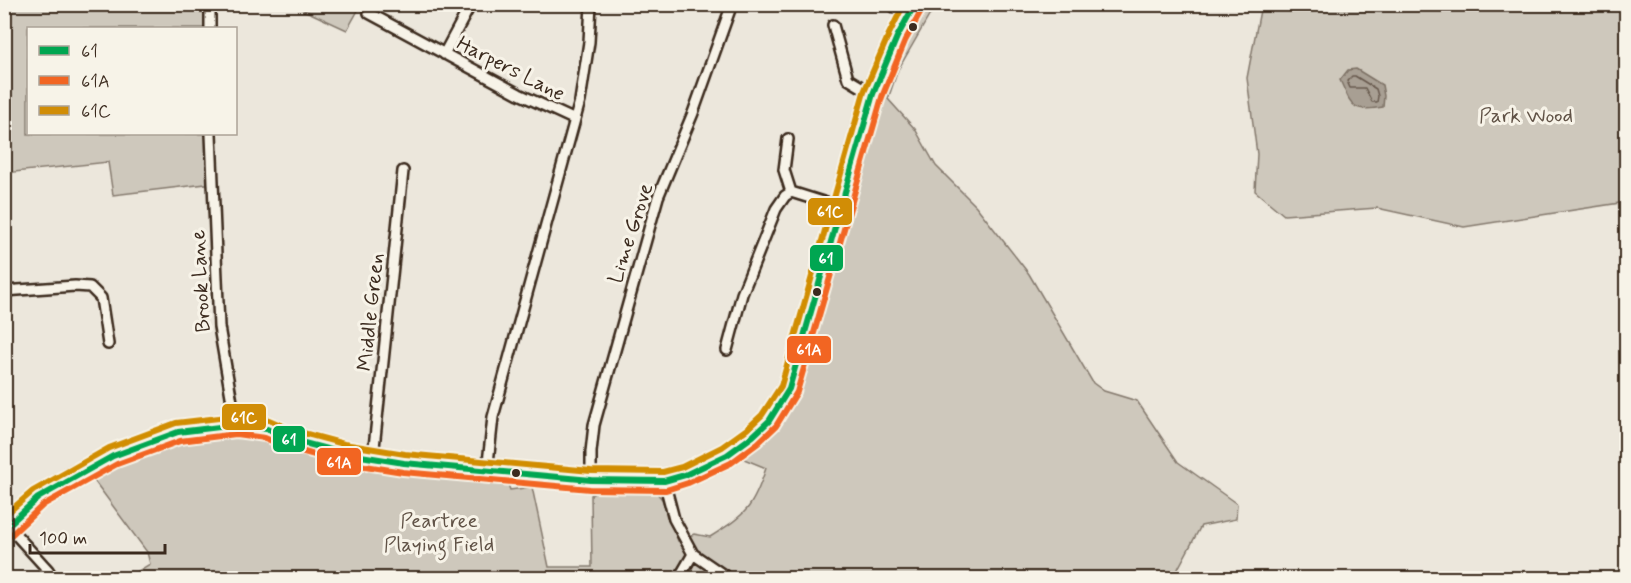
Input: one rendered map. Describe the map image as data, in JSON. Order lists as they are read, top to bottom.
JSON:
{
  "streets": {
    "street": [
      "Harpers Lane",
      "Lime Grove",
      "Brook Lane",
      "Middle Green"
    ]
  },
  "parks": ["Park Wood", "Peartree Playing Field"],
  "lines": ["transit line 61", "transit line 61C", "transit line 61A"],
  "legend": ["61", "61A", "61C"],
  "scale_bar": "100 m"
}
